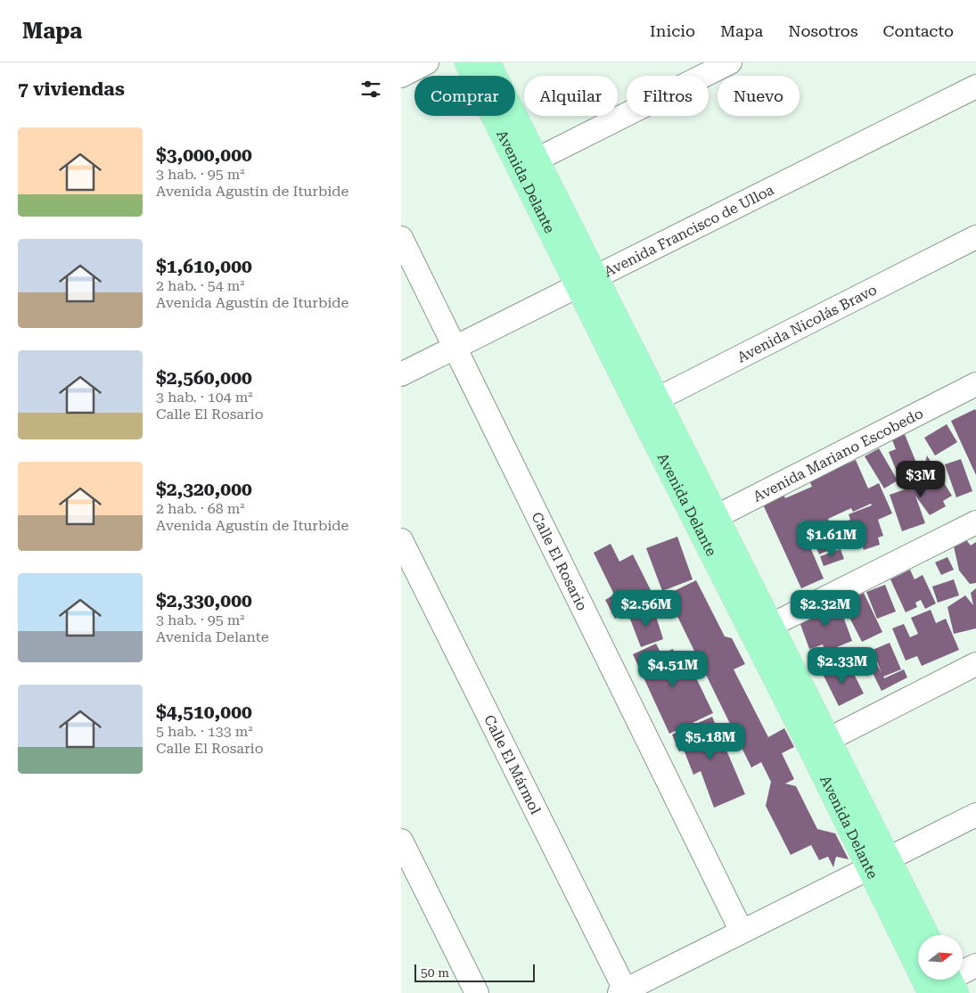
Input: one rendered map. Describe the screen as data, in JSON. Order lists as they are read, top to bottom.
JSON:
{
  "streets": {
    "main road": ["Avenida Delante"],
    "street": [
      "Avenida Francisco de Ulloa",
      "Avenida Nicolás Bravo",
      "Avenida Mariano Escobedo",
      "Calle El Rosario",
      "Calle El Mármol"
    ]
  },
  "crossings": [
    ["Avenida Delante", "Avenida Francisco de Ulloa"],
    ["Avenida Delante", "Avenida Nicolás Bravo"],
    ["Avenida Delante", "Avenida Mariano Escobedo"],
    ["Avenida Francisco de Ulloa", "Calle El Rosario"]
  ],
  "scale_bar": "50 m",
  "north": "right",
  "page": {
    "header": "Mapa",
    "nav": [
      "Inicio",
      "Mapa",
      "Nosotros",
      "Contacto"
    ],
    "heading": "7 viviendas",
    "chip": [
      "Comprar",
      "Alquilar",
      "Filtros",
      "Nuevo"
    ],
    "list": [
      {
        "name": "$3,000,000",
        "note": "3 hab. · 95 m² · Avenida Agustín de Iturbide"
      },
      {
        "name": "$1,610,000",
        "note": "2 hab. · 54 m² · Avenida Agustín de Iturbide"
      },
      {
        "name": "$2,560,000",
        "note": "3 hab. · 104 m² · Calle El Rosario"
      },
      {
        "name": "$2,320,000",
        "note": "2 hab. · 68 m² · Avenida Agustín de Iturbide"
      },
      {
        "name": "$2,330,000",
        "note": "3 hab. · 95 m² · Avenida Delante"
      },
      {
        "name": "$4,510,000",
        "note": "5 hab. · 133 m² · Calle El Rosario"
      }
    ],
    "price": [
      "$3M",
      "$1.61M",
      "$2.56M",
      "$2.32M",
      "$2.33M",
      "$4.51M",
      "$5.18M"
    ],
    "scale": "50 m"
  }
}
